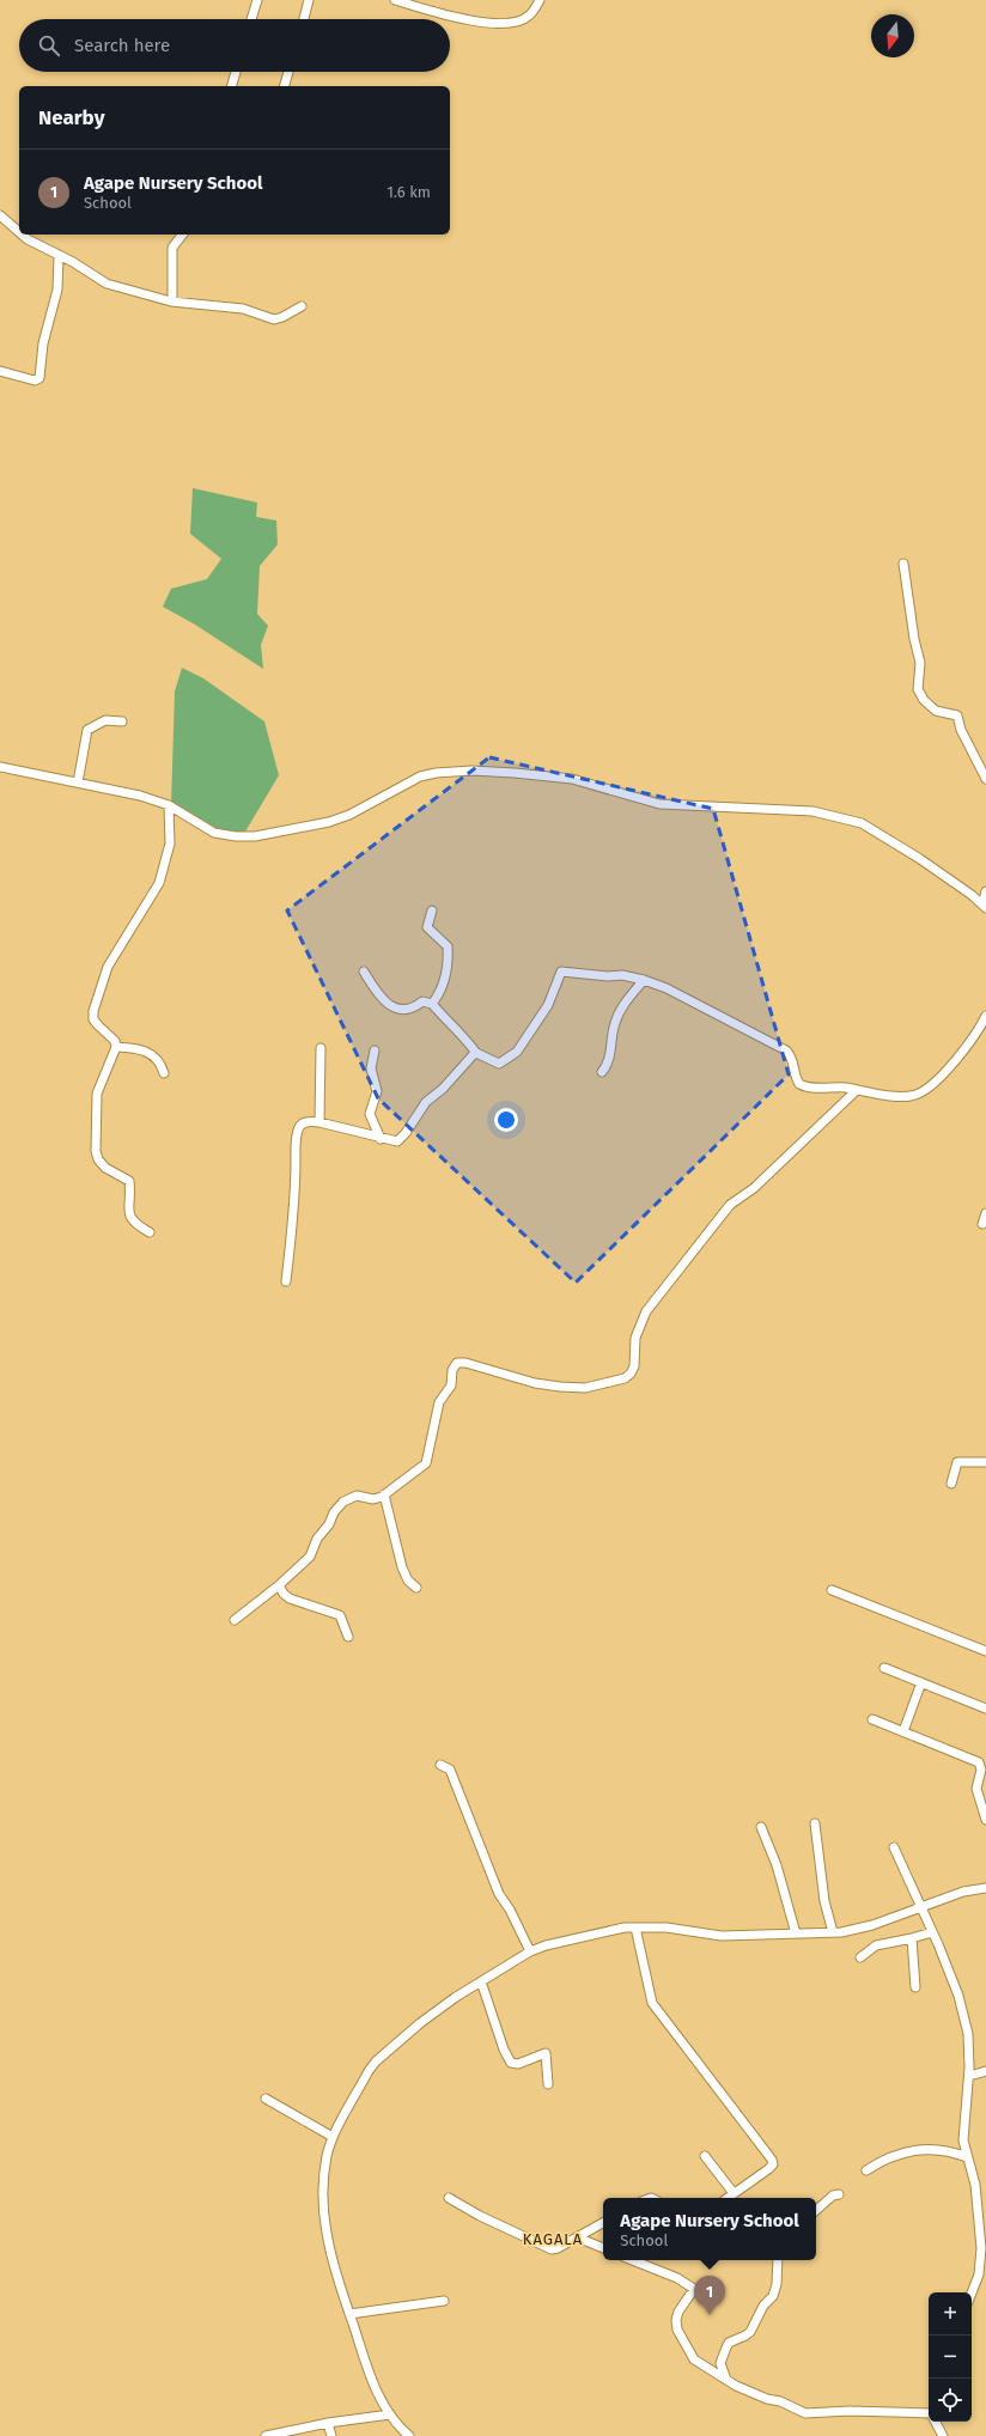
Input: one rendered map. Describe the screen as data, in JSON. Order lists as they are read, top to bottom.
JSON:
{
  "districts": ["KAGALA"],
  "north": "bottom",
  "page": {
    "search": "Search here",
    "heading": "Nearby",
    "list": [
      {
        "mark": "1",
        "name": "Agape Nursery School",
        "note": "School",
        "value": "1.6 km"
      }
    ],
    "popup": ["Agape Nursery School", "School"],
    "pins": "1",
    "map_buttons": ["+", "−"]
  }
}
